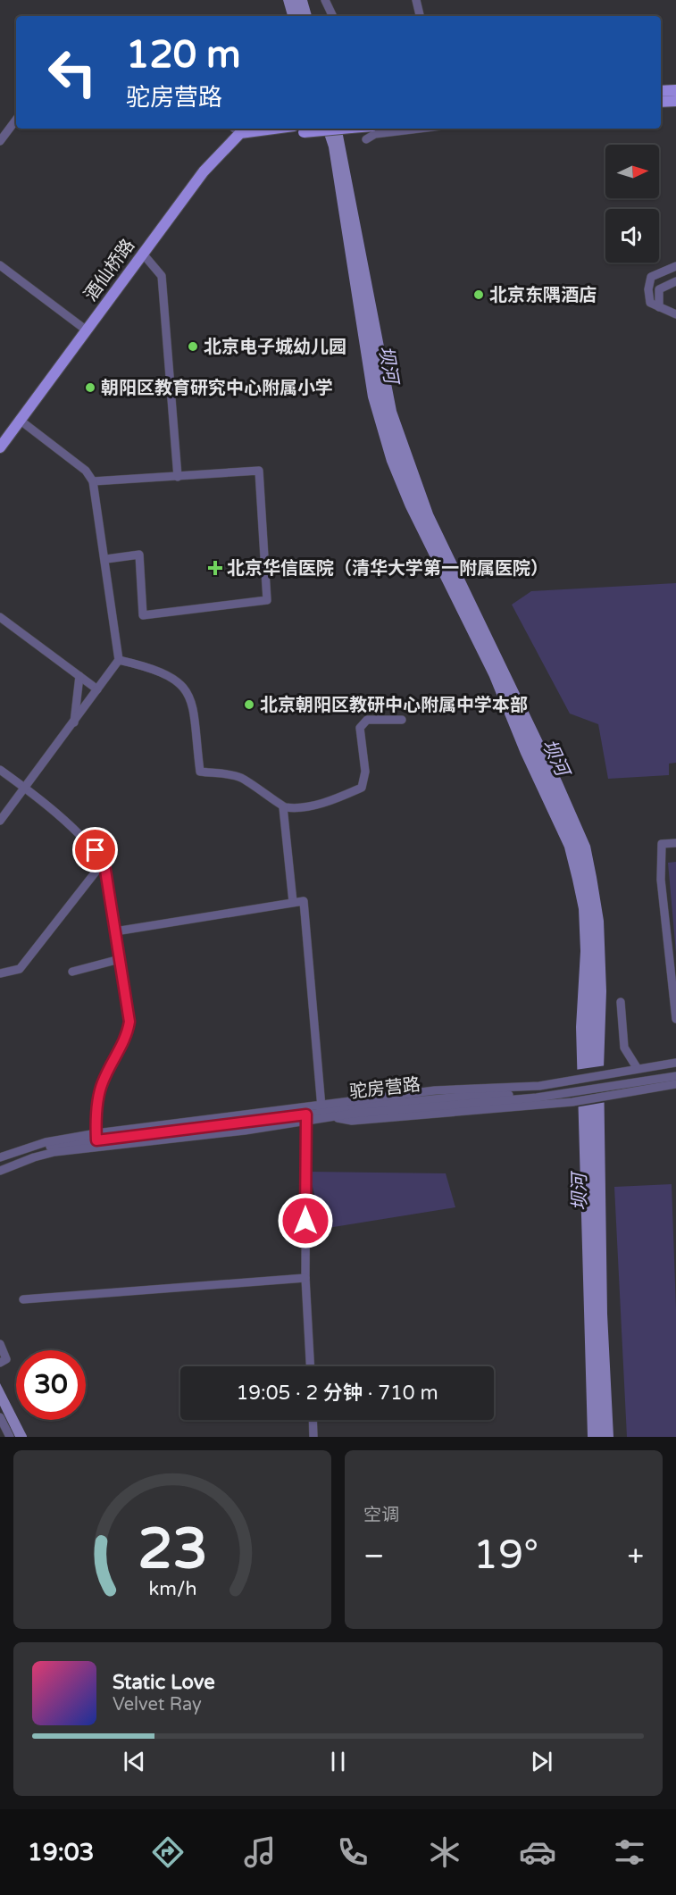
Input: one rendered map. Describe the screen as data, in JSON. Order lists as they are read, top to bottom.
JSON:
{
  "streets": {
    "main road": ["酒仙桥路"],
    "street": ["驼房营路"]
  },
  "water": ["坝河"],
  "places": {
    "other": [
      "北京东隅酒店",
      "北京电子城幼儿园",
      "朝阳区教育研究中心附属小学",
      "北京朝阳区教研中心附属中学本部"
    ],
    "health": ["北京华信医院（清华大学第一附属医院）"]
  },
  "north": "right",
  "page": {
    "turn": ["120 m", "驼房营路"],
    "limit": "30",
    "trip": "19:05 · 2 分钟 · 710 m",
    "tile": "空调",
    "heat": ["−", "19°", "+"],
    "song": ["Static Love", "Velvet Ray"],
    "tabs": "19:03",
    "gauge": ["23", "km/h"]
  }
}
